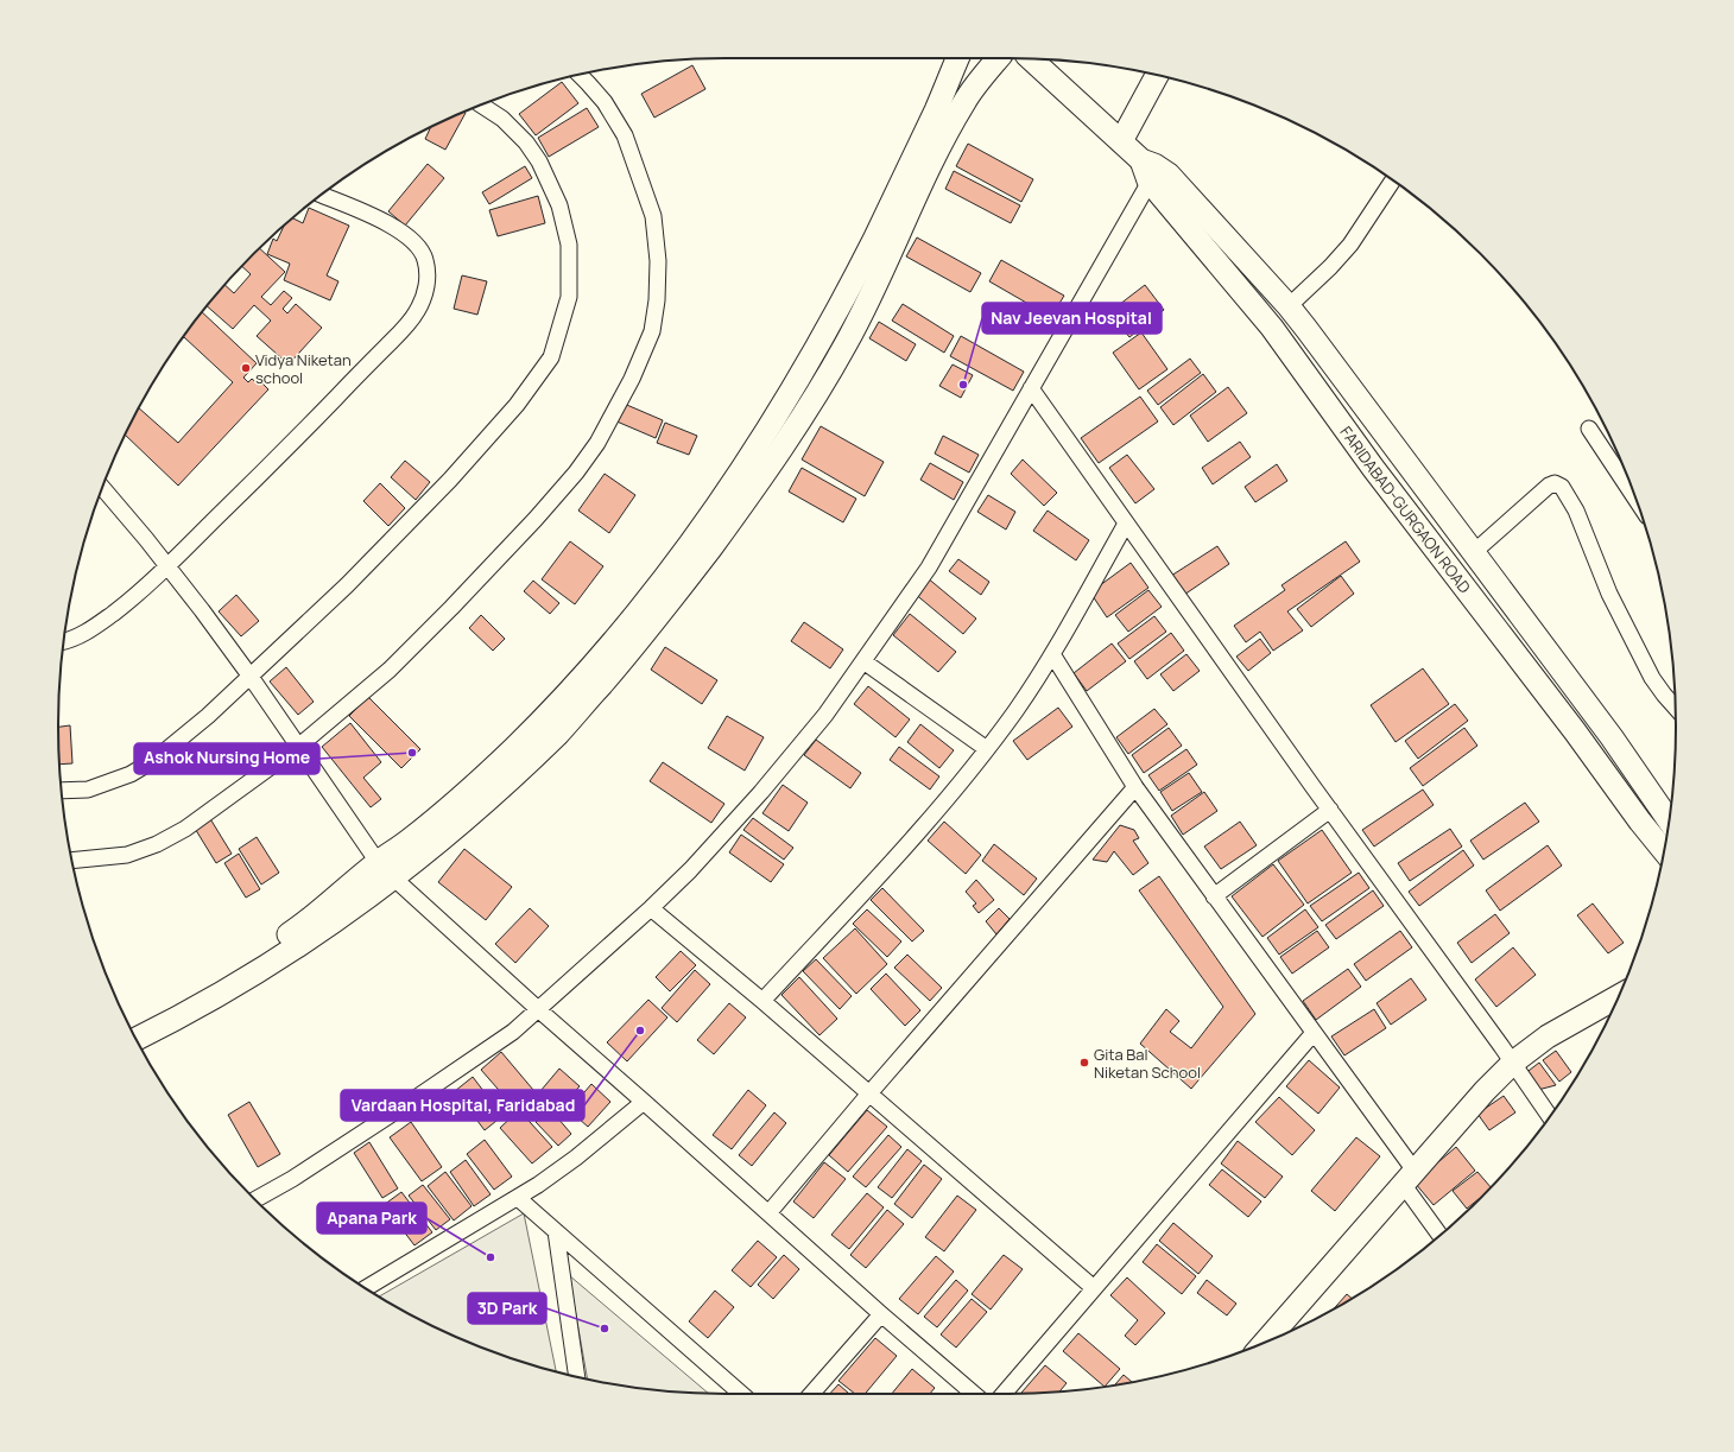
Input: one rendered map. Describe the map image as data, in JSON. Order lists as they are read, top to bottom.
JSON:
{
  "streets": {
    "street": ["FARIDABAD-GURGAON ROAD"]
  },
  "places": [
    "Vidya Niketan school",
    "Nav Jeevan Hospital",
    "Ashok Nursing Home",
    "Vardaan Hospital, Faridabad",
    "Gita Bal Niketan School",
    "Apana Park",
    "3D Park"
  ]
}
